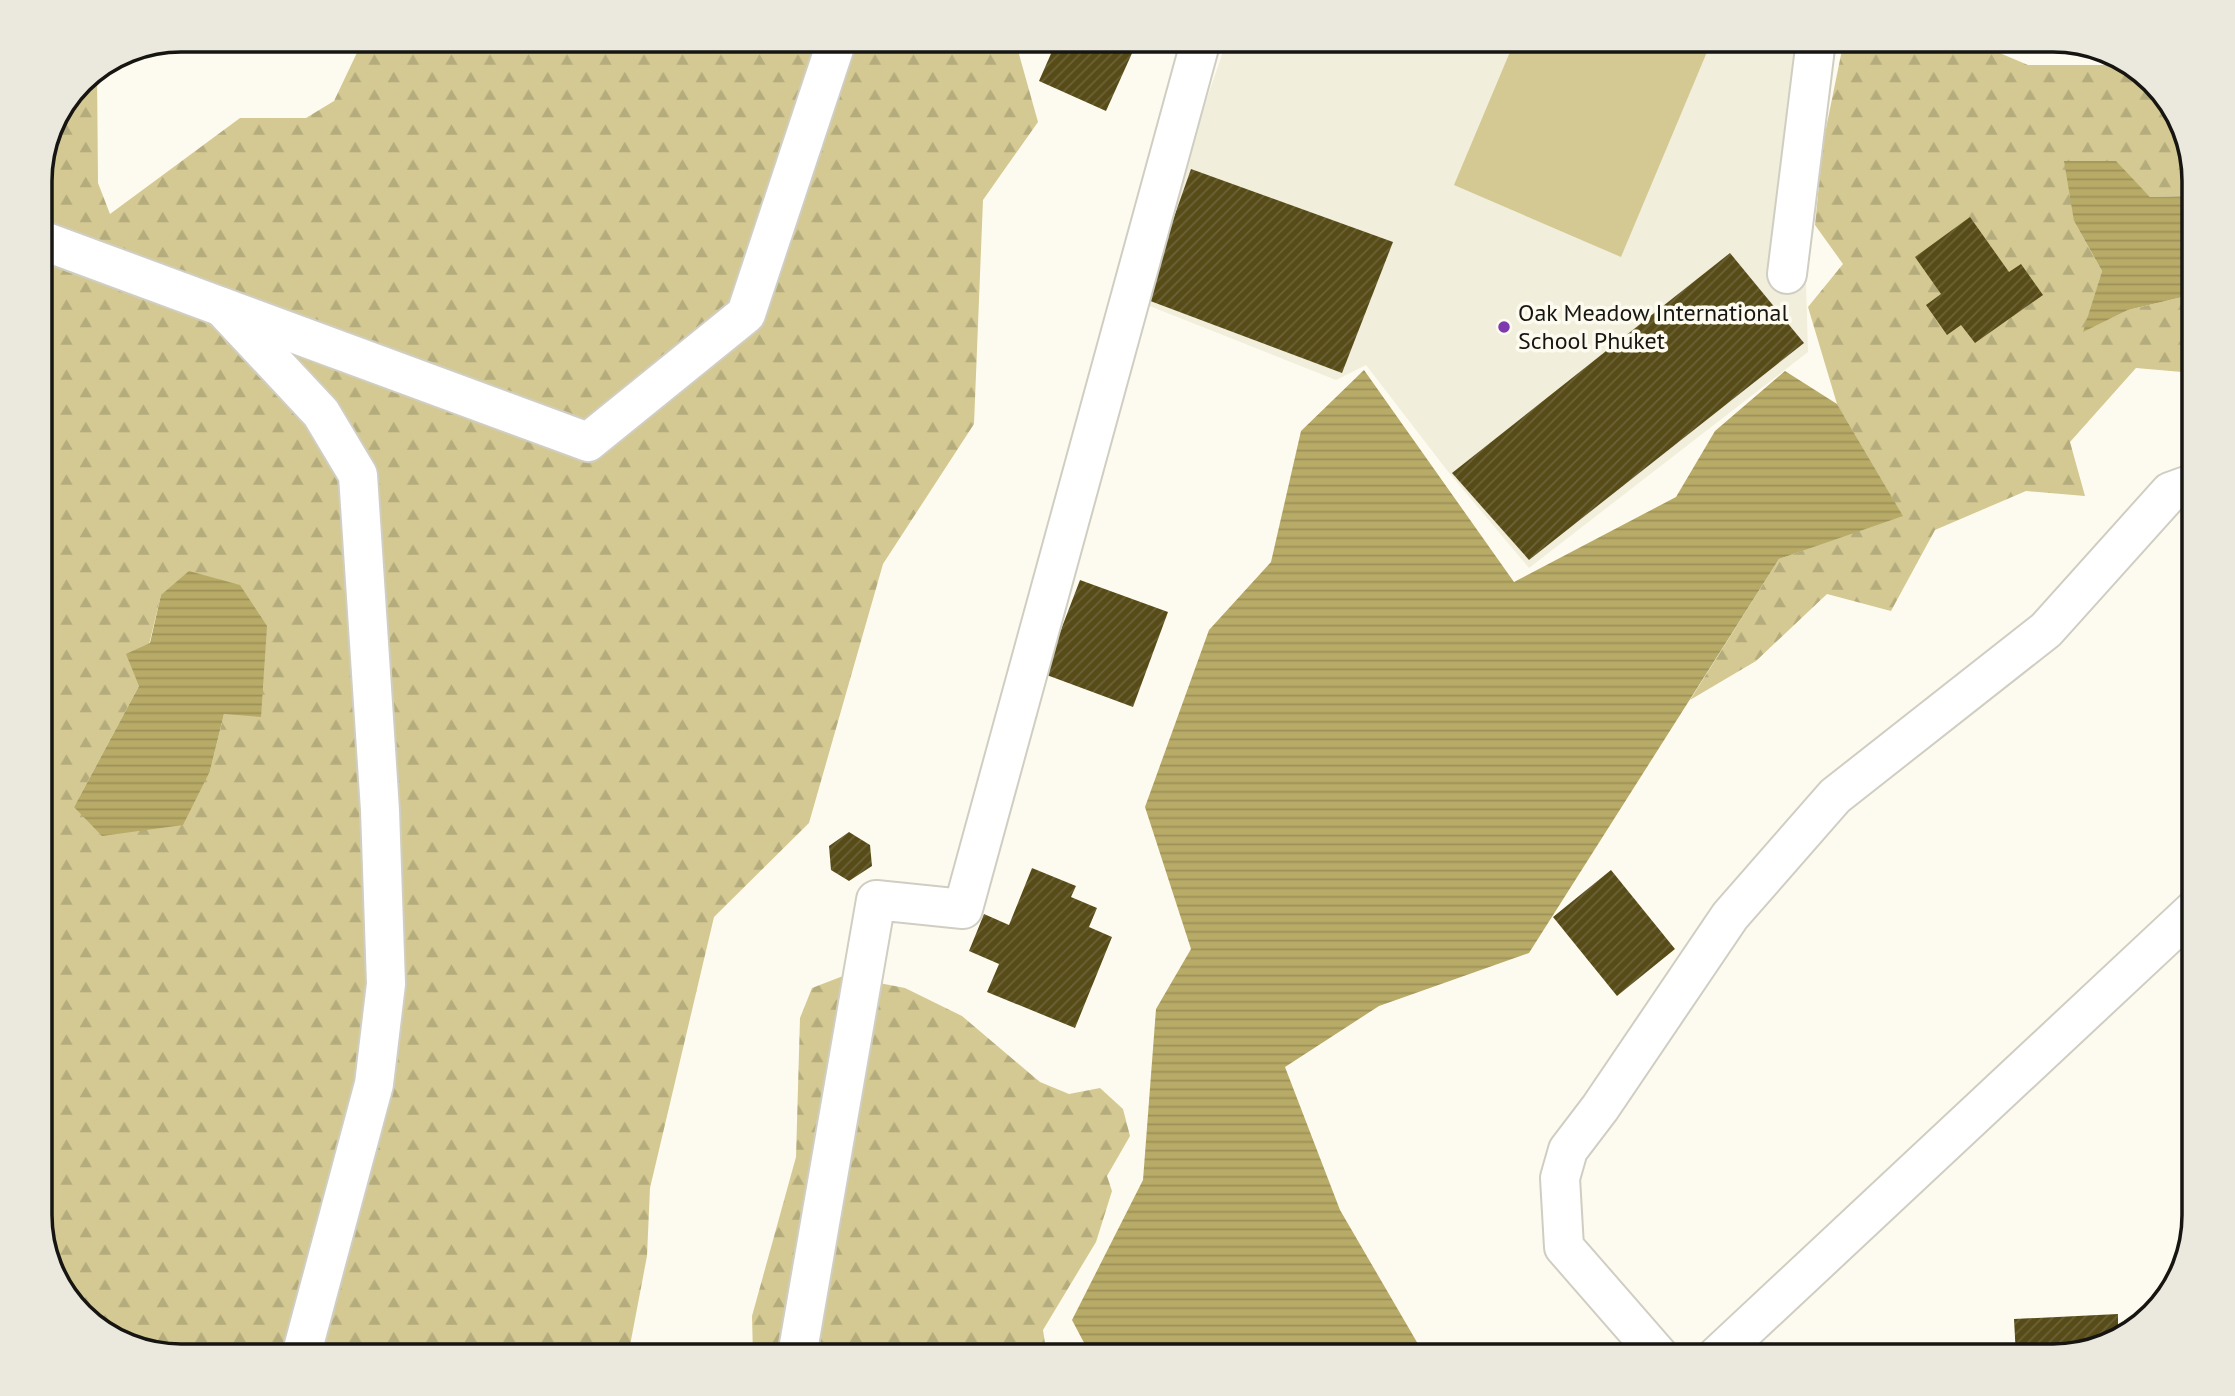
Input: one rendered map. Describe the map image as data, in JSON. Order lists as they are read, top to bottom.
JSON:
{
  "places": ["Oak Meadow International School Phuket"]
}
